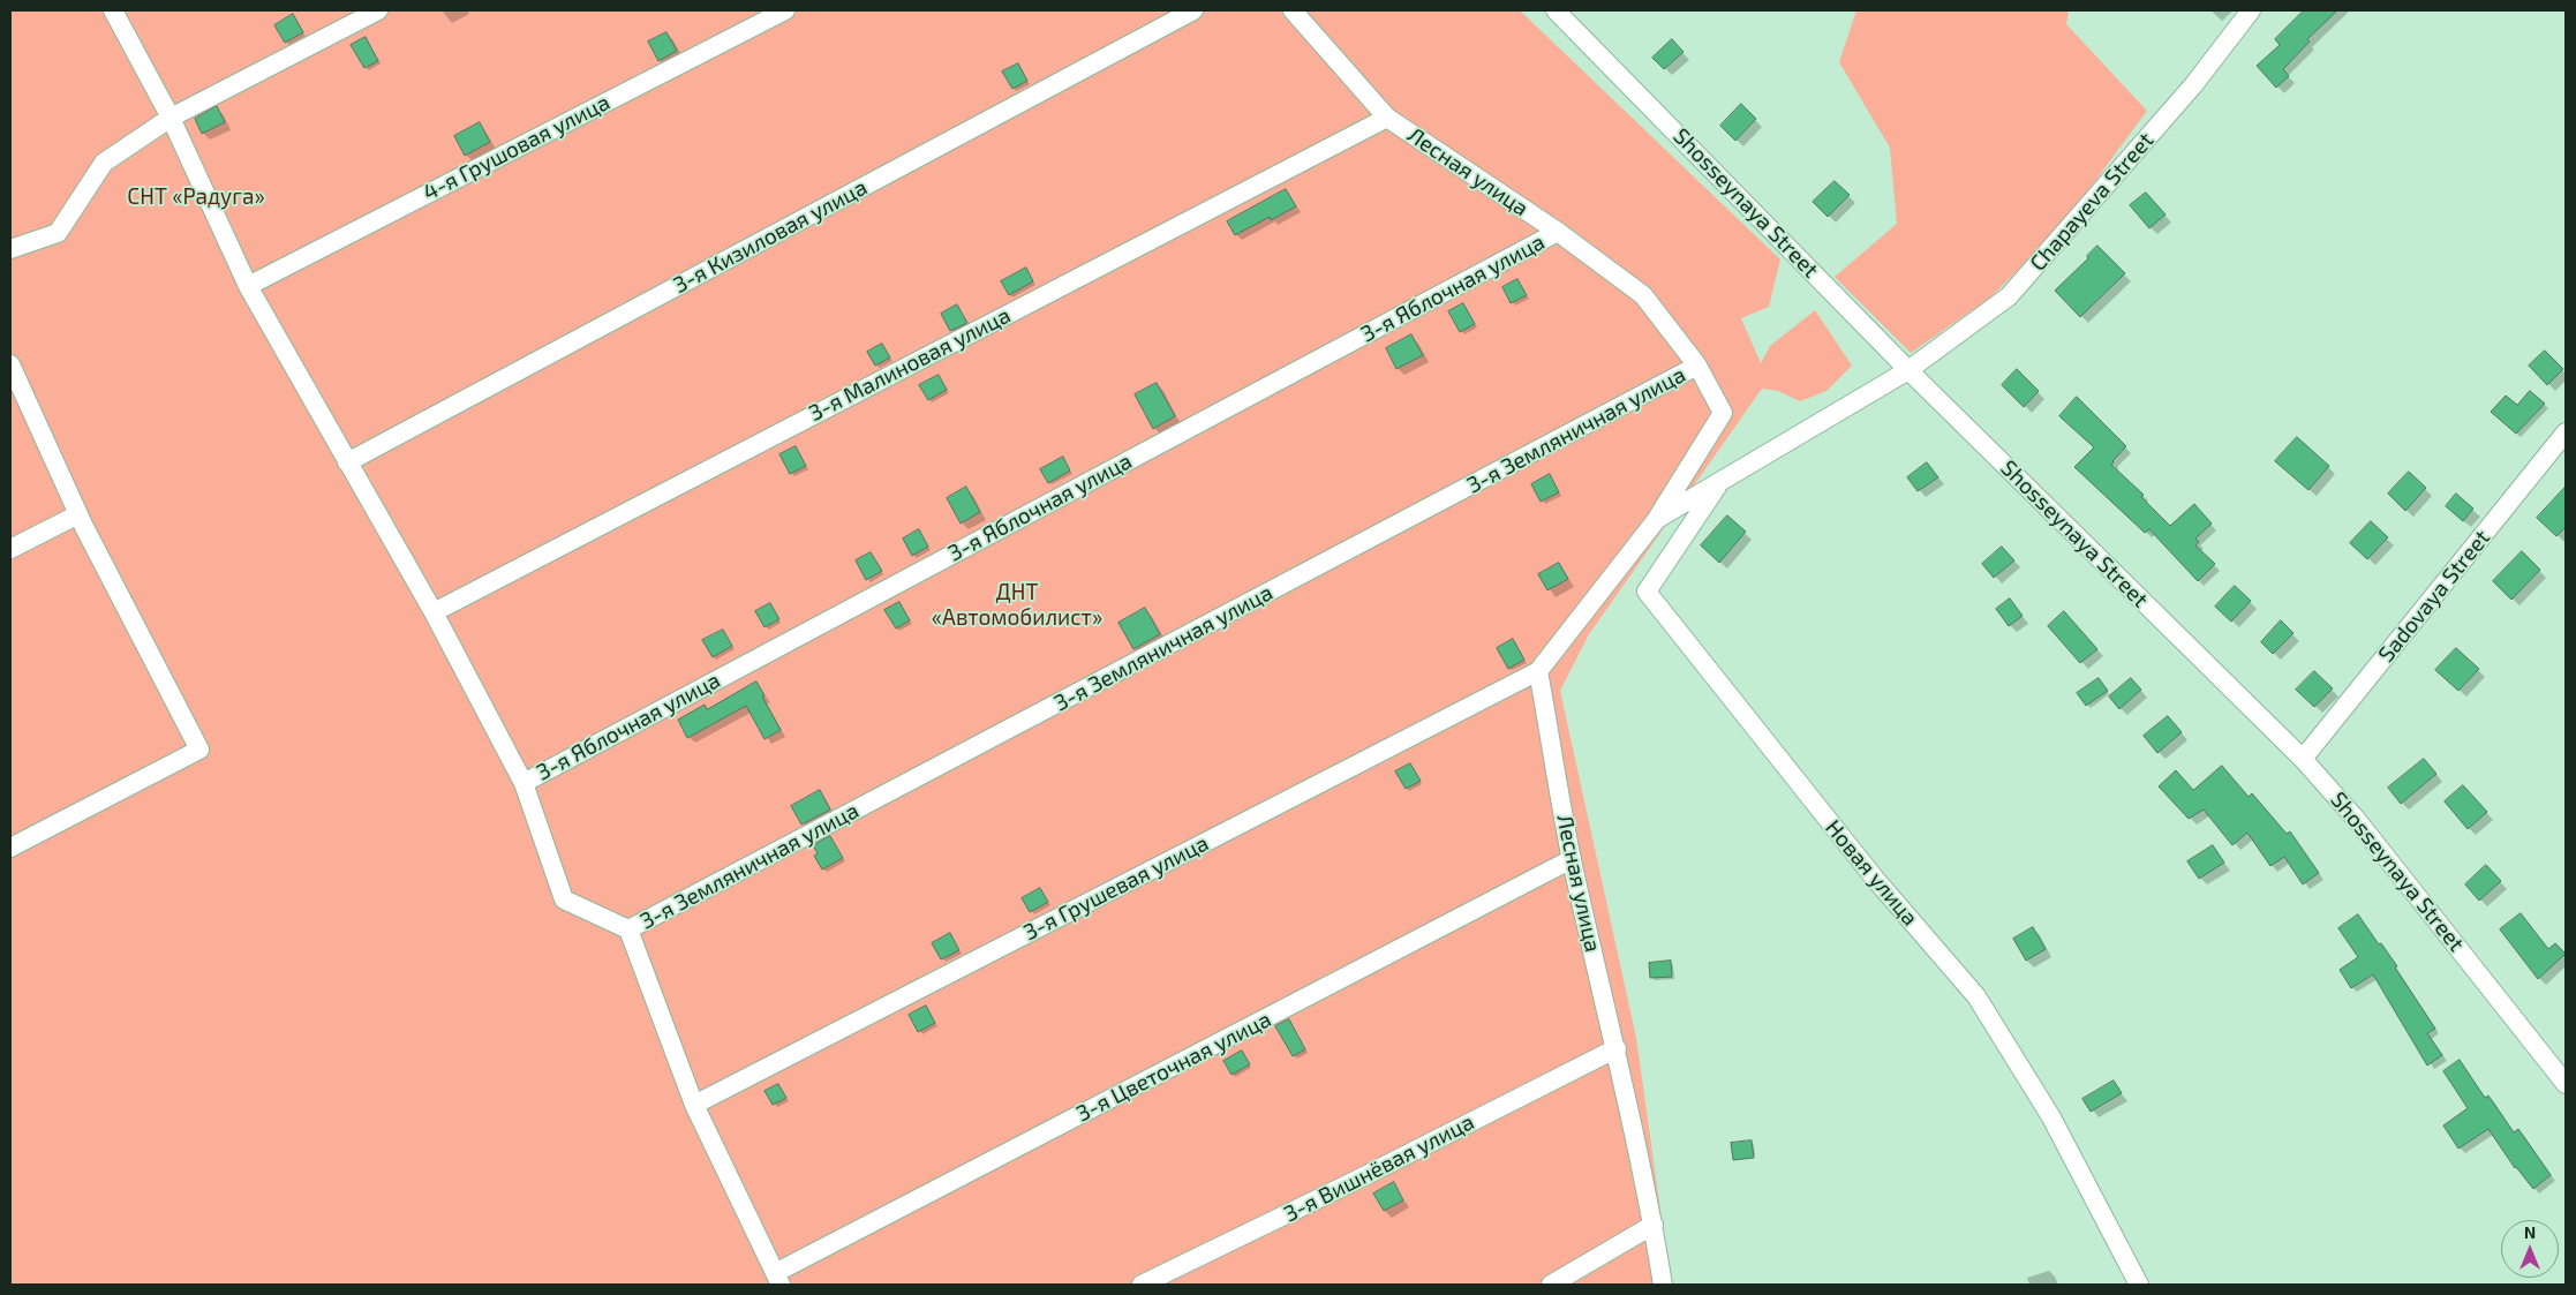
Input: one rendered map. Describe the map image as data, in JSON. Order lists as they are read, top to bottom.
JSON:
{
  "streets": {
    "street": [
      "4-я Грушовая улица",
      "Лесная улица",
      "Chapayeva Street",
      "Shosseynaya Street",
      "3-я Кизиловая улица",
      "3-я Яблочная улица",
      "3-я Малиновая улица",
      "3-я Земляничная улица",
      "Sadovaya Street",
      "Новая улица",
      "3-я Грушевая улица",
      "3-я Цветочная улица",
      "3-я Вишнёвая улица"
    ]
  },
  "crossings": [
    ["Лесная улица", "Chapayeva Street"],
    ["Лесная улица", "Shosseynaya Street"],
    ["Лесная улица", "3-я Яблочная улица"],
    ["Лесная улица", "3-я Малиновая улица"],
    ["Лесная улица", "3-я Земляничная улица"],
    ["Лесная улица", "Новая улица"],
    ["Лесная улица", "3-я Грушевая улица"],
    ["Лесная улица", "3-я Цветочная улица"],
    ["Лесная улица", "3-я Вишнёвая улица"],
    ["Chapayeva Street", "Shosseynaya Street"],
    ["Shosseynaya Street", "Sadovaya Street"]
  ],
  "parks": ["СНТ «Радуга»", "ДНТ «Автомобилист»"],
  "north": "top"
}
